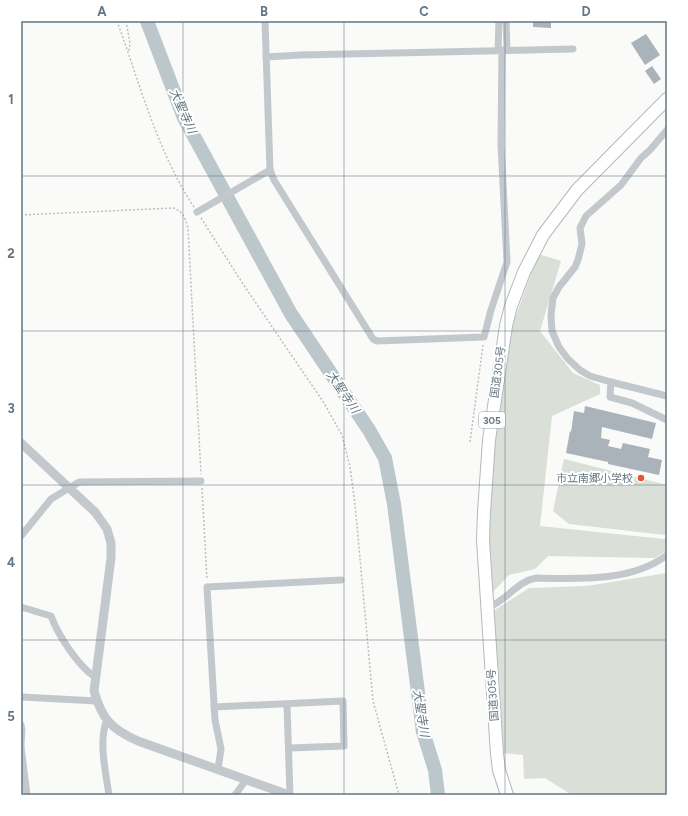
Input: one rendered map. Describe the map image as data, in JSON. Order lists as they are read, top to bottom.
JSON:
{
  "streets": {
    "highway": ["国道305号", "305"]
  },
  "water": ["大聖寺川"],
  "places": ["市立南郷小学校"],
  "grid": {
    "columns": [
      "A",
      "B",
      "C",
      "D"
    ],
    "rows": [
      "1",
      "2",
      "3",
      "4",
      "5"
    ]
  }
}
